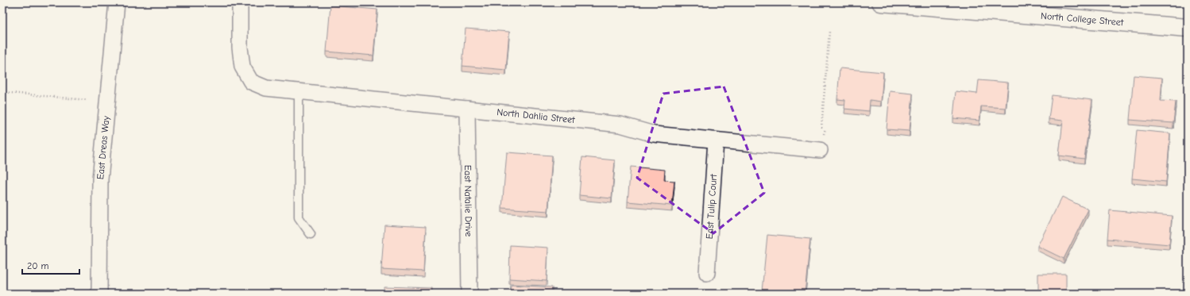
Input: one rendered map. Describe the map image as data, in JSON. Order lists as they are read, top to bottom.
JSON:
{
  "streets": {
    "main road": ["North College Street"],
    "street": [
      "North Dahlia Street",
      "East Dreas Way",
      "East Natalie Drive",
      "East Tulip Court"
    ]
  },
  "crossings": [
    ["North Dahlia Street", "East Natalie Drive"],
    ["North Dahlia Street", "East Tulip Court"]
  ],
  "scale_bar": "20 m"
}
